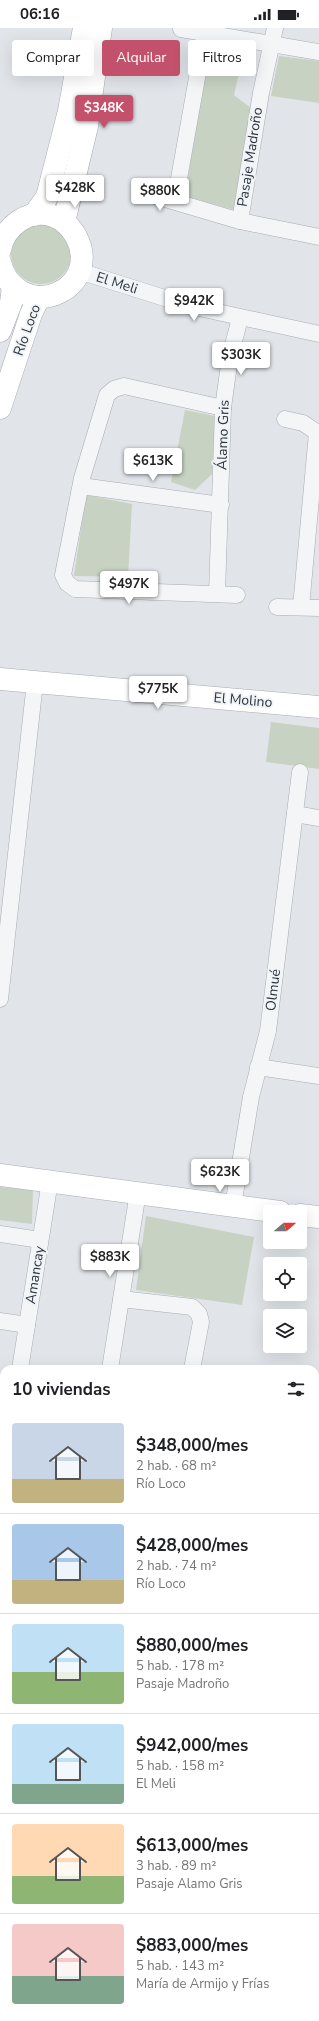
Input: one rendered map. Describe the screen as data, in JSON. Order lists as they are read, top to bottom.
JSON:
{
  "streets": {
    "street": [
      "Pasaje Madroño",
      "El Meli",
      "Río Loco",
      "Álamo Gris",
      "El Molino",
      "Olmué",
      "Amancay"
    ]
  },
  "crossings": [
    ["El Meli", "Álamo Gris"]
  ],
  "north": "right",
  "page": {
    "status": "06:16",
    "chip": ["Comprar", "Alquilar", "Filtros"],
    "price": [
      "$348K",
      "$428K",
      "$880K",
      "$942K",
      "$303K",
      "$613K",
      "$497K",
      "$775K",
      "$623K",
      "$883K"
    ],
    "heading": "10 viviendas",
    "list": [
      {
        "name": "$348,000/mes",
        "note": "2 hab. · 68 m² · Río Loco"
      },
      {
        "name": "$428,000/mes",
        "note": "2 hab. · 74 m² · Río Loco"
      },
      {
        "name": "$880,000/mes",
        "note": "5 hab. · 178 m² · Pasaje Madroño"
      },
      {
        "name": "$942,000/mes",
        "note": "5 hab. · 158 m² · El Meli"
      },
      {
        "name": "$613,000/mes",
        "note": "3 hab. · 89 m² · Pasaje Alamo Gris"
      },
      {
        "name": "$883,000/mes",
        "note": "5 hab. · 143 m² · María de Armijo y Frías"
      }
    ]
  }
}
